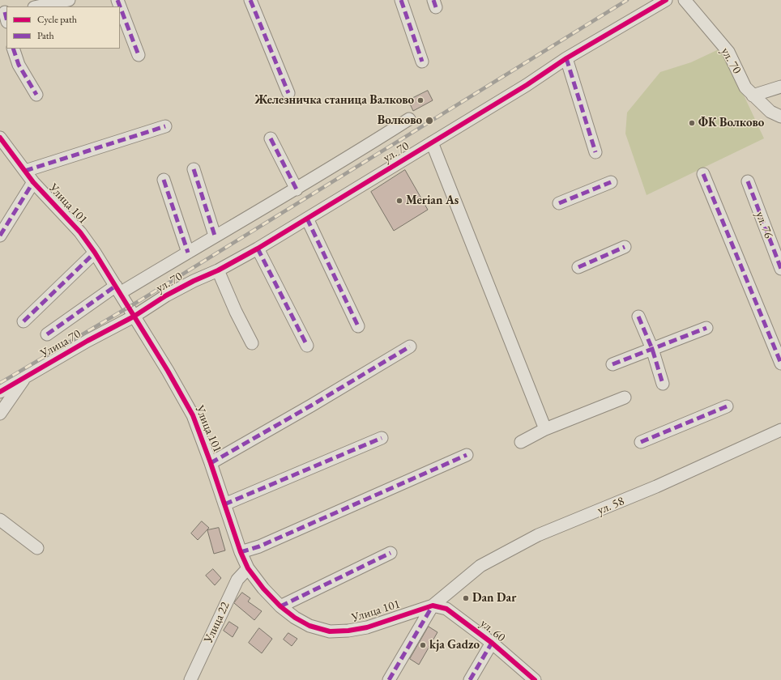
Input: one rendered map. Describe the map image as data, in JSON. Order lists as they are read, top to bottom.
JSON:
{
  "streets": {
    "street": [
      "ул. 70",
      "Улица 101",
      "ул. 76",
      "Улица 70",
      "ул. 58",
      "Улица 22",
      "ул. 60"
    ]
  },
  "crossings": [
    ["ул. 70", "Улица 101"],
    ["ул. 70", "Улица 70"],
    ["Улица 101", "Улица 70"],
    ["Улица 101", "ул. 58"],
    ["Улица 101", "Улица 22"],
    ["Улица 101", "ул. 60"],
    ["ул. 58", "ул. 60"]
  ],
  "places": [
    "Железничка станица Валково",
    "Волково",
    "ФК Волково",
    "Merian As",
    "Dan Dar",
    "kja Gadzo"
  ],
  "legend": ["Cycle path", "Path"]
}
